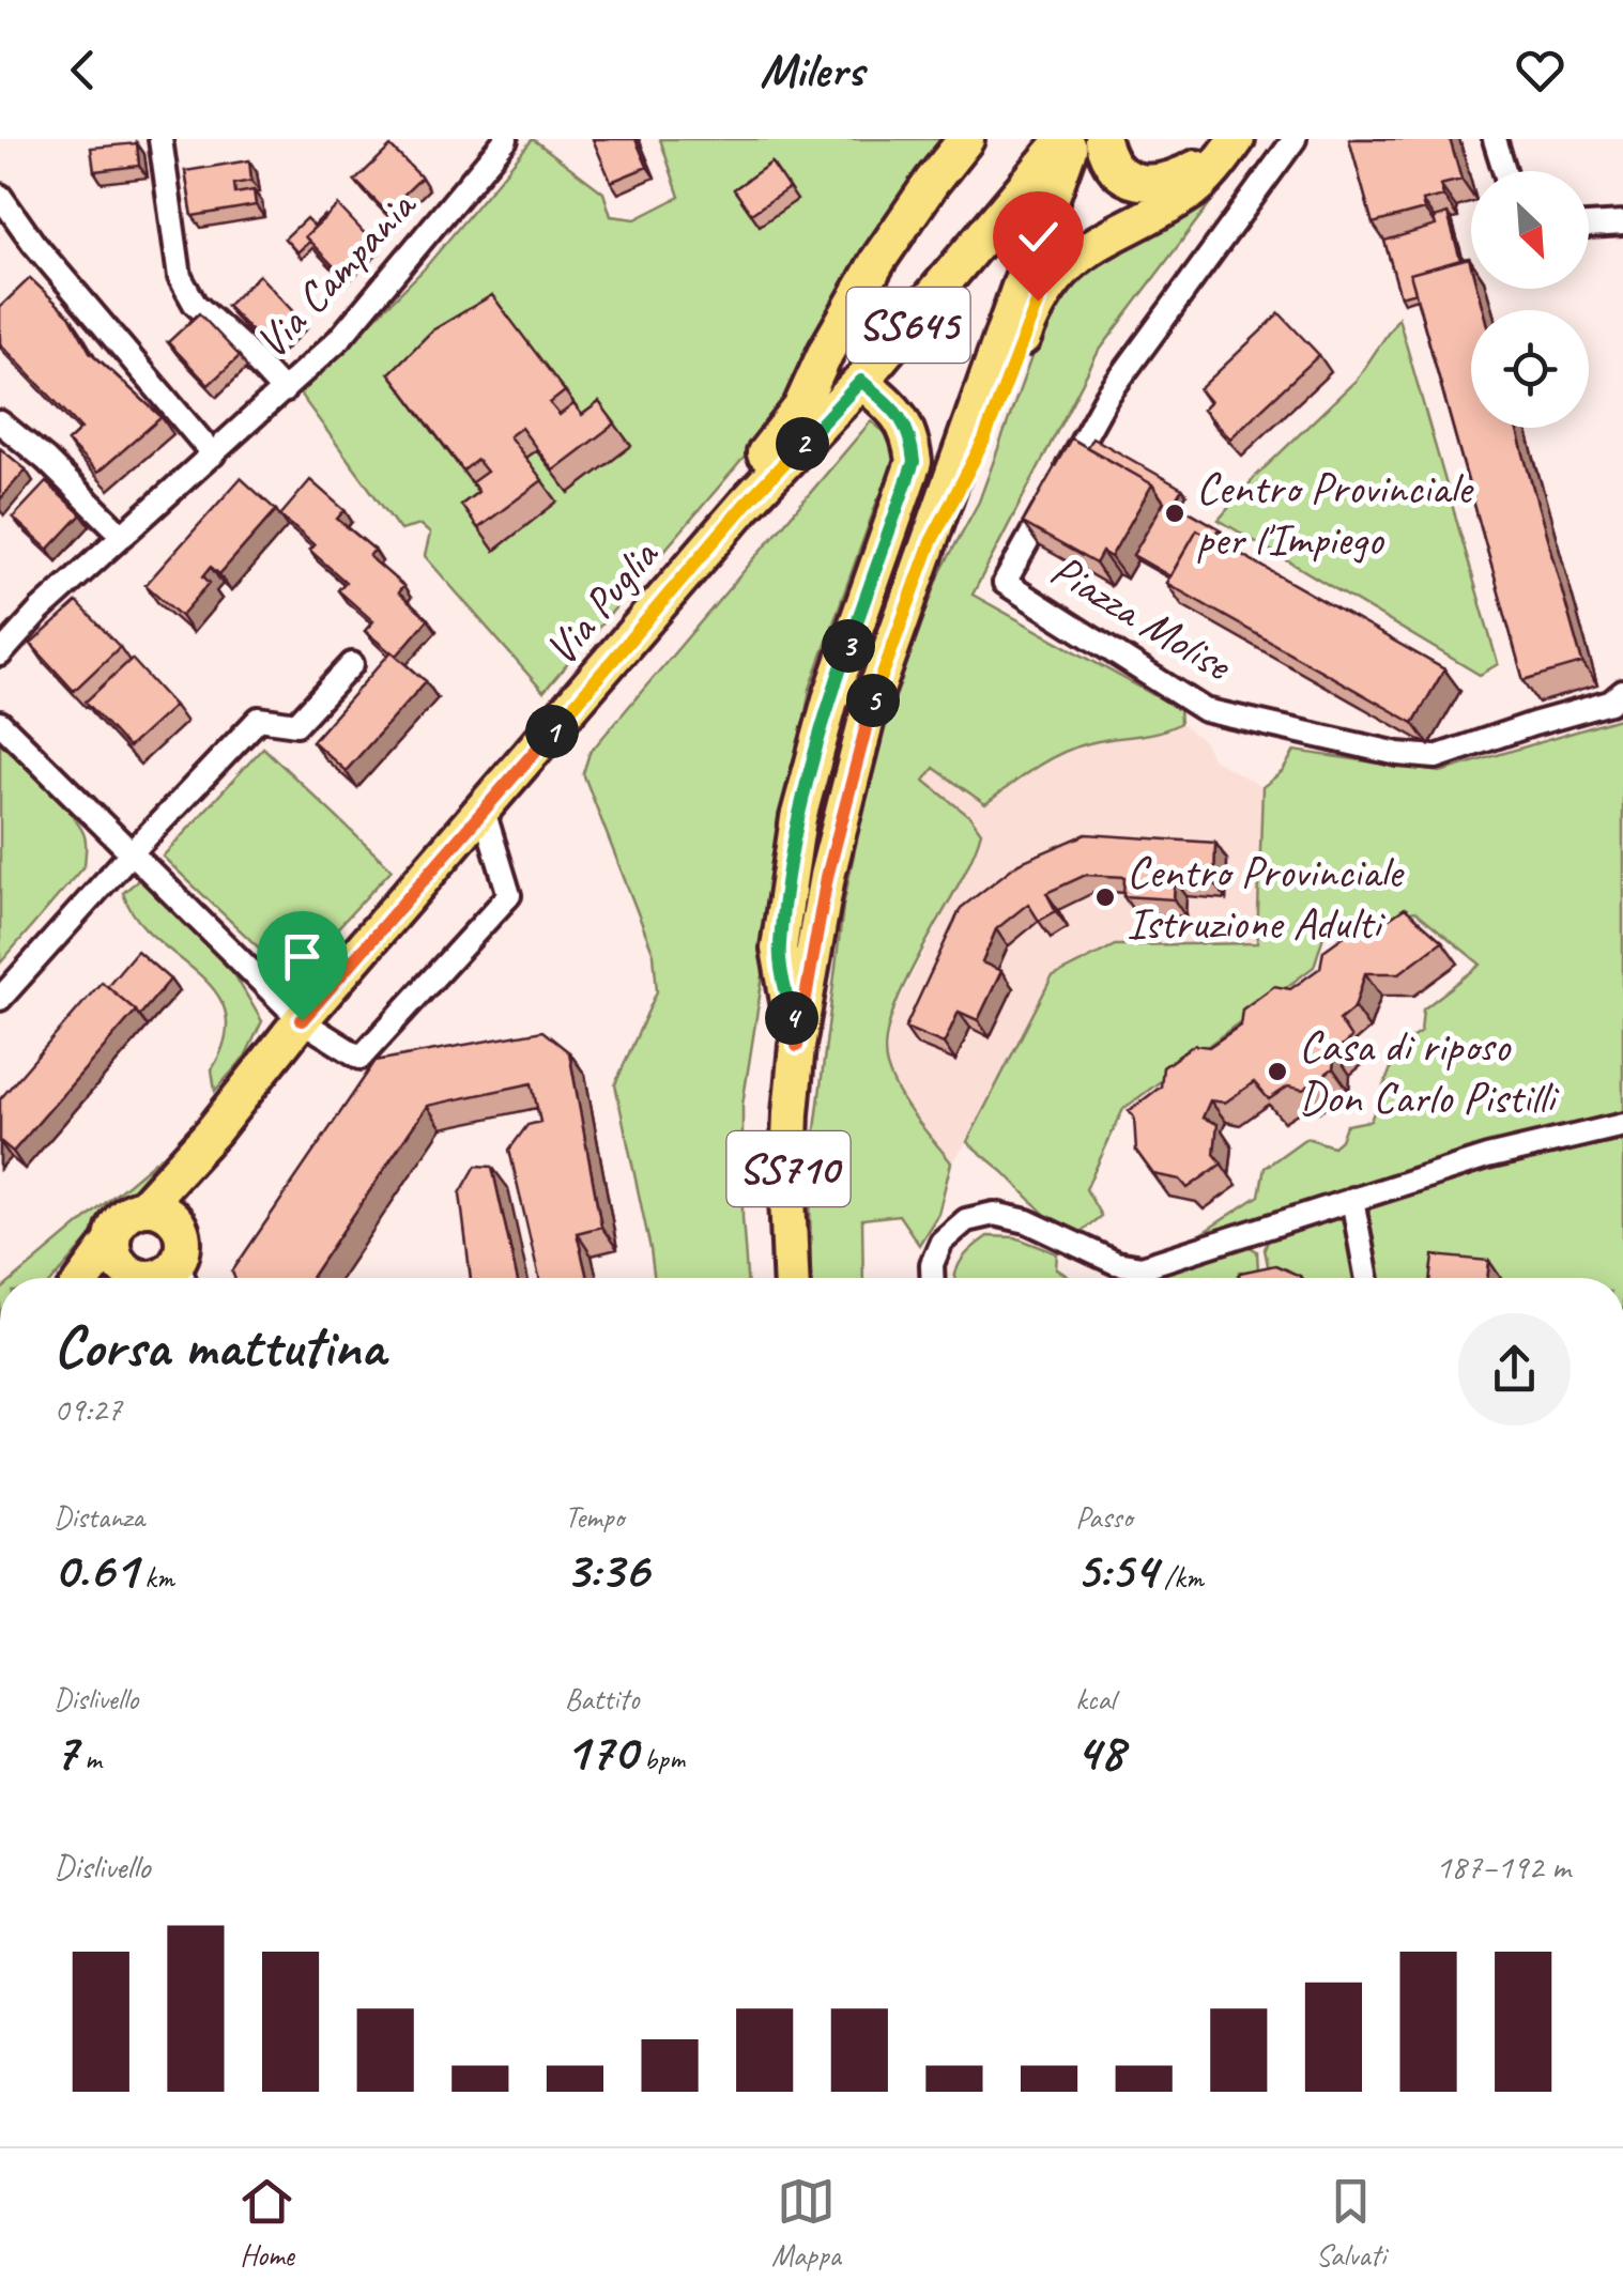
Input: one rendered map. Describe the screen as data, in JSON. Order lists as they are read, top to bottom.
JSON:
{
  "streets": {
    "main road": ["SS645", "Via Puglia", "SS710"],
    "street": ["Via Campania", "Piazza Molise"]
  },
  "crossings": [
    ["SS645", "Via Puglia"],
    ["Via Puglia", "SS710"]
  ],
  "places": ["Centro Provinciale per l'Impiego", "Centro Provinciale Istruzione Adulti", "Casa di riposo Don Carlo Pistilli"],
  "north": "bottom right",
  "page": {
    "header": "Milers",
    "pins": [
      "2",
      "3",
      "5",
      "1",
      "4"
    ],
    "heading": ["Corsa mattutina", "09:27"],
    "stats": [
      ["Distanza", "0.61 km"],
      ["Tempo", "3:36"],
      ["Passo", "5:54 /km"],
      ["Dislivello", "7 m"],
      ["Battito", "170 bpm"],
      ["kcal", "48"]
    ],
    "chart": ["Dislivello", "187–192 m"],
    "tabs": ["Home", "Mappa", "Salvati"]
  }
}
